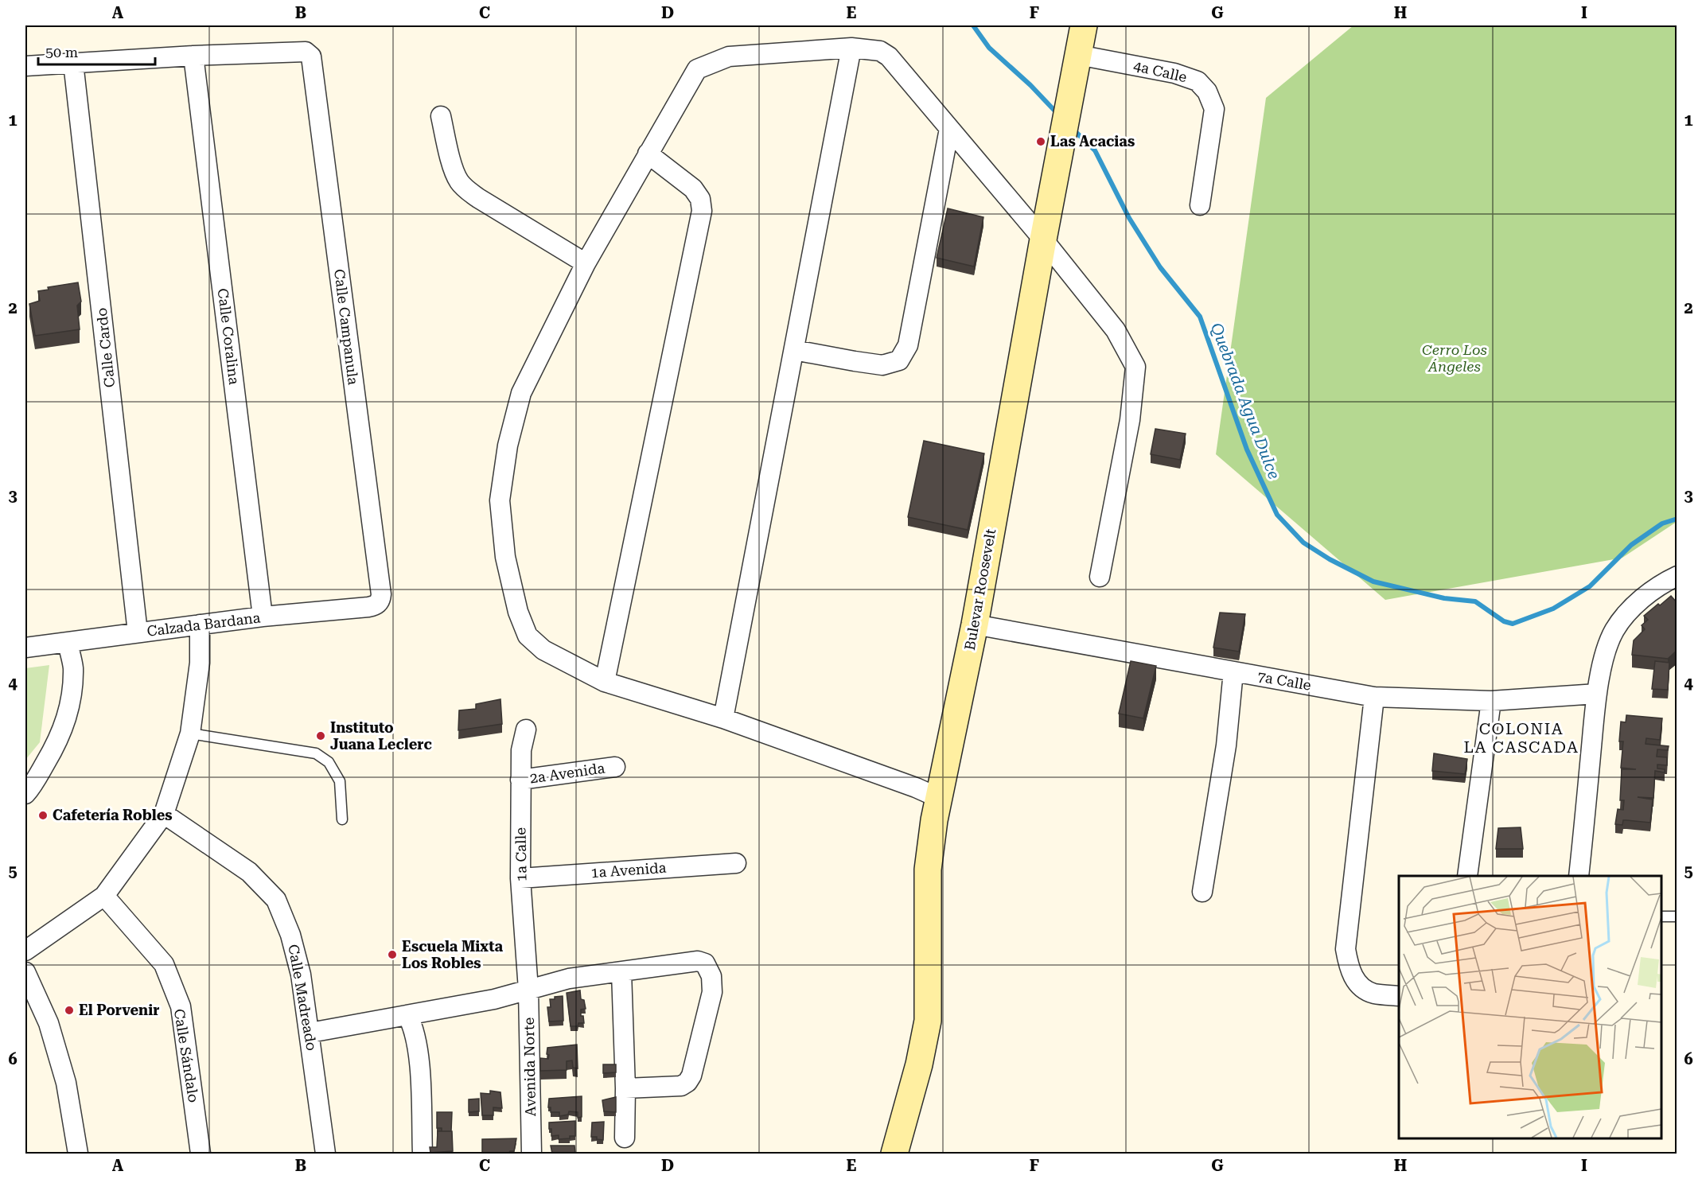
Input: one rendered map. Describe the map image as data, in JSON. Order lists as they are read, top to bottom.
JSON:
{
  "streets": {
    "main road": ["Bulevar Roosevelt"],
    "street": [
      "4a Calle",
      "Calle Campanula",
      "Calle Coralina",
      "Calle Cardo",
      "Calzada Bardana",
      "7a Calle",
      "2a Avenida",
      "1a Calle",
      "1a Avenida",
      "Calle Madreado",
      "Calle Sándalo",
      "Avenida Norte"
    ]
  },
  "crossings": [
    ["4a Calle", "Bulevar Roosevelt"],
    ["Calle Campanula", "Calle Coralina"],
    ["Calle Campanula", "Calzada Bardana"],
    ["Calle Coralina", "Calzada Bardana"],
    ["Calle Cardo", "Calzada Bardana"],
    ["Bulevar Roosevelt", "7a Calle"],
    ["2a Avenida", "1a Calle"],
    ["1a Calle", "1a Avenida"],
    ["1a Calle", "Avenida Norte"]
  ],
  "districts": ["COLONIA LA CASCADA"],
  "water": ["Quebrada Agua Dulce"],
  "parks": ["Cerro Los Ángeles"],
  "places": [
    "Las Acacias",
    "Instituto Juana Leclerc",
    "Cafetería Robles",
    "Escuela Mixta Los Robles",
    "El Porvenir"
  ],
  "scale_bar": "50 m",
  "grid": {
    "columns": [
      "A",
      "B",
      "C",
      "D",
      "E",
      "F",
      "G",
      "H",
      "I"
    ],
    "rows": [
      "1",
      "2",
      "3",
      "4",
      "5",
      "6"
    ]
  }
}
